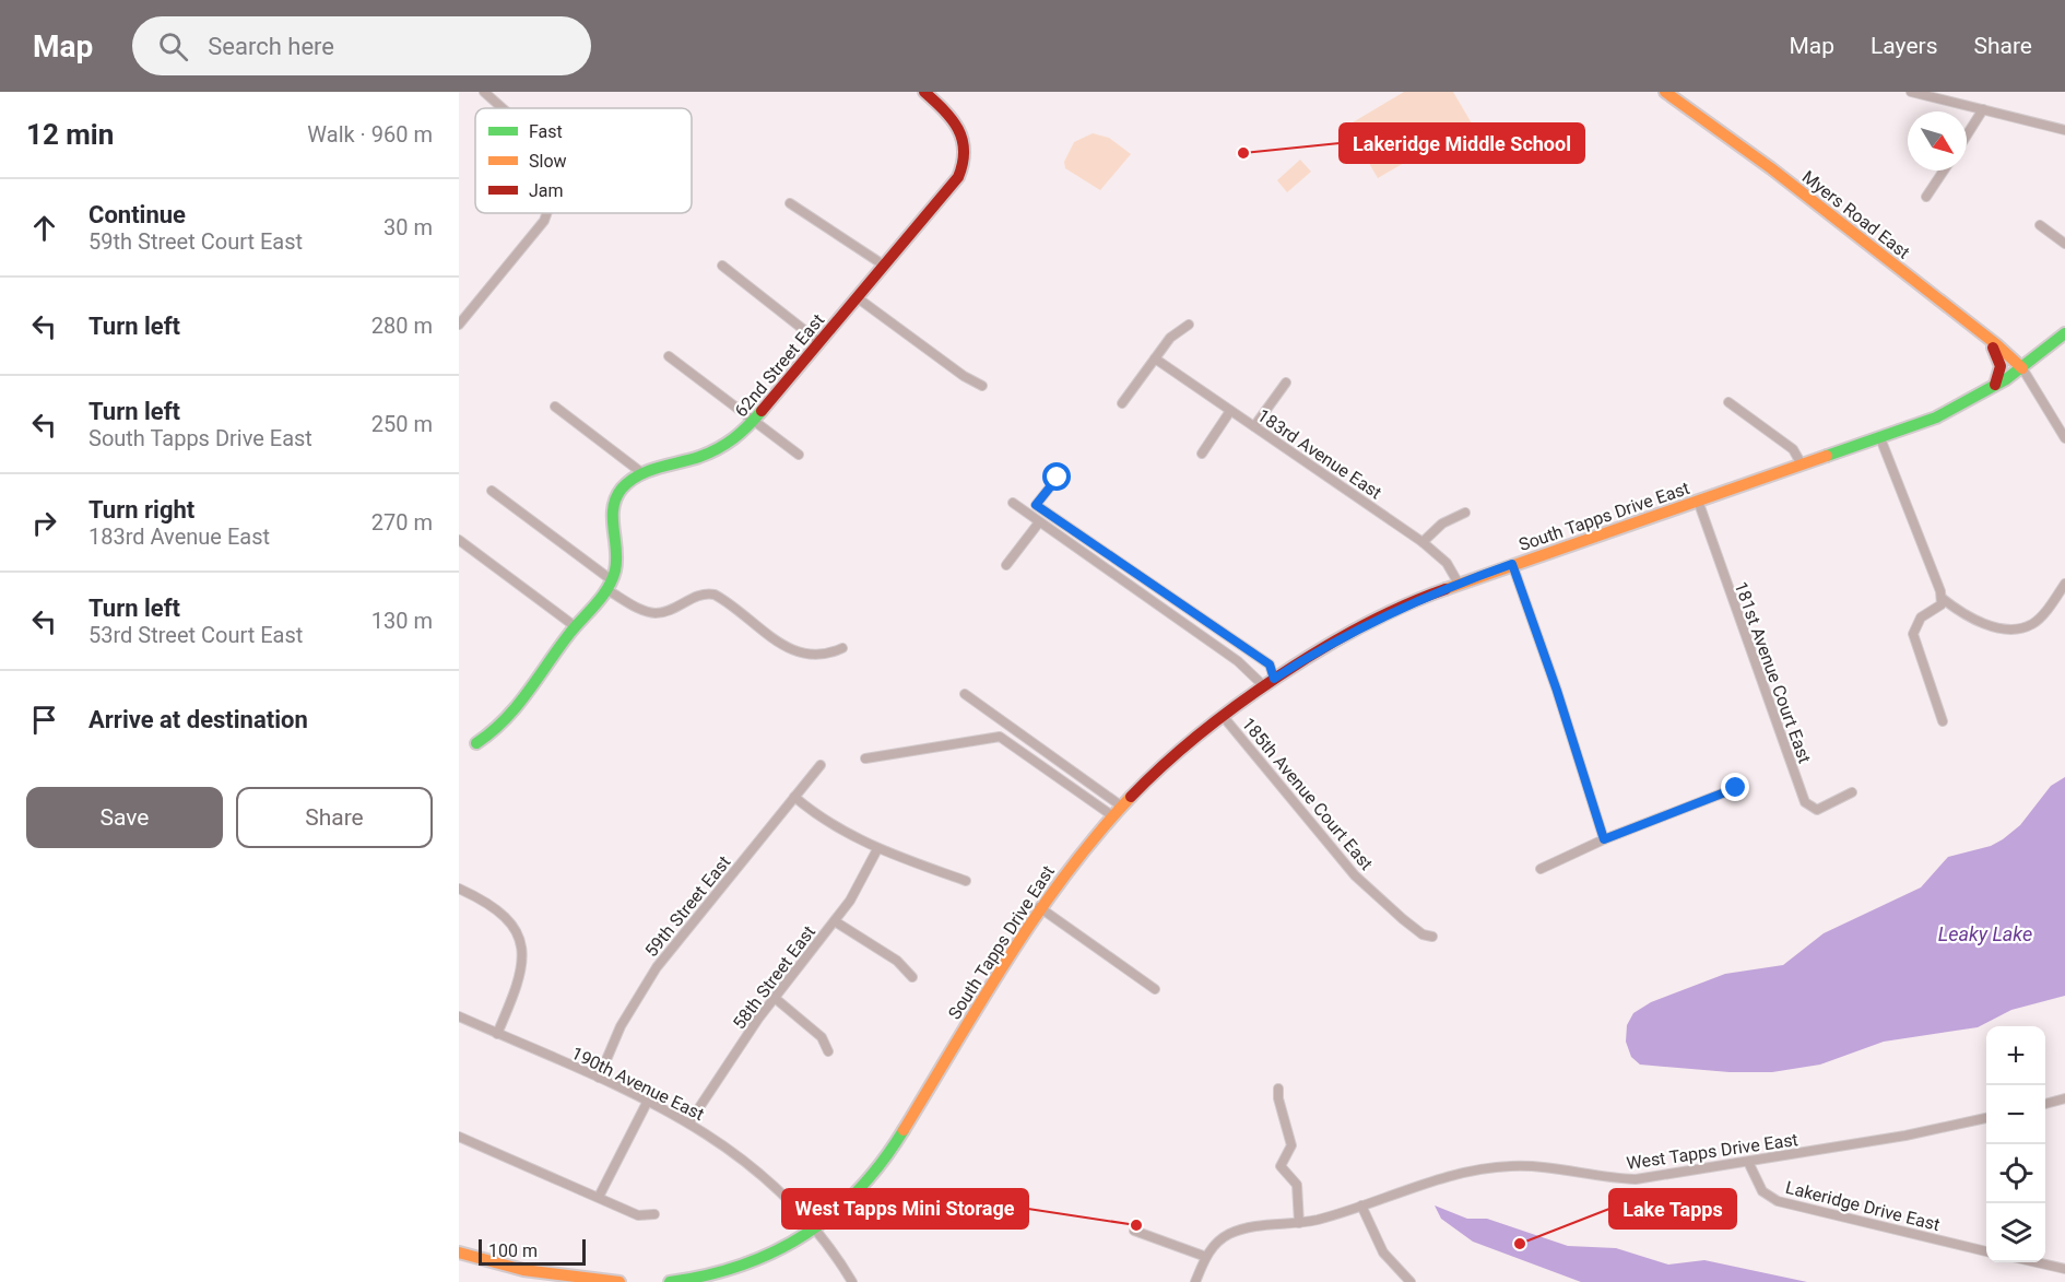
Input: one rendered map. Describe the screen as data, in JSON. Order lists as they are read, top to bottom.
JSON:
{
  "streets": {
    "street": [
      "Myers Road East",
      "62nd Street East",
      "183rd Avenue East",
      "South Tapps Drive East",
      "181st Avenue Court East",
      "185th Avenue Court East",
      "59th Street East",
      "58th Street East",
      "190th Avenue East",
      "West Tapps Drive East",
      "Lakeridge Drive East"
    ]
  },
  "crossings": [
    ["Myers Road East", "South Tapps Drive East"],
    ["183rd Avenue East", "South Tapps Drive East"],
    ["South Tapps Drive East", "181st Avenue Court East"],
    ["South Tapps Drive East", "185th Avenue Court East"],
    ["South Tapps Drive East", "190th Avenue East"],
    ["59th Street East", "190th Avenue East"],
    ["58th Street East", "190th Avenue East"],
    ["West Tapps Drive East", "Lakeridge Drive East"]
  ],
  "water": ["Leaky Lake"],
  "places": ["Lakeridge Middle School", "West Tapps Mini Storage", "Lake Tapps"],
  "legend": ["Fast", "Slow", "Jam"],
  "scale_bar": "100 m",
  "north": "bottom right",
  "page": {
    "header": "Map",
    "search": "Search here",
    "nav": ["Map", "Layers", "Share"],
    "heading": ["12 min", "Walk · 960 m"],
    "list": [
      ["Continue", "59th Street Court East", "30 m"],
      ["Turn left", "280 m"],
      ["Turn left", "South Tapps Drive East", "250 m"],
      ["Turn right", "183rd Avenue East", "270 m"],
      ["Turn left", "53rd Street Court East", "130 m"],
      "Arrive at destination"
    ],
    "buttons": ["Save", "Share"],
    "map_buttons": ["+", "−"],
    "scale": "100 m"
  }
}
